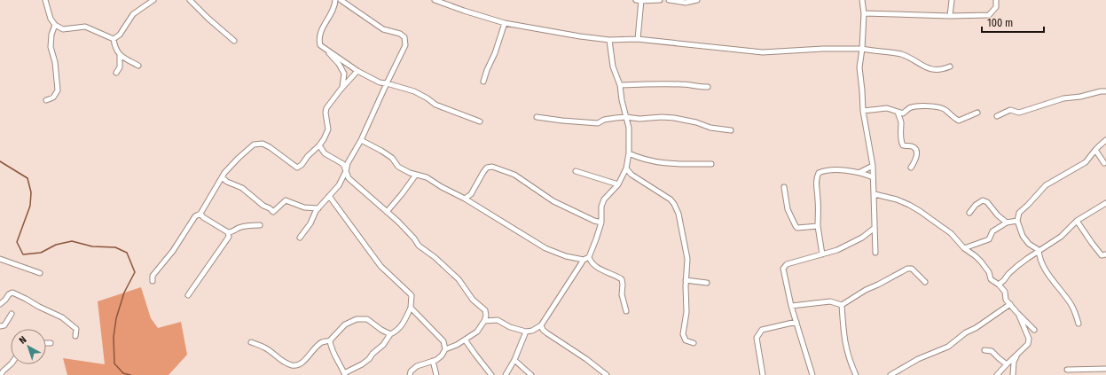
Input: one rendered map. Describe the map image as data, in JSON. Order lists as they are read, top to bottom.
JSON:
{
  "scale_bar": "100 m",
  "north": "top left"
}
